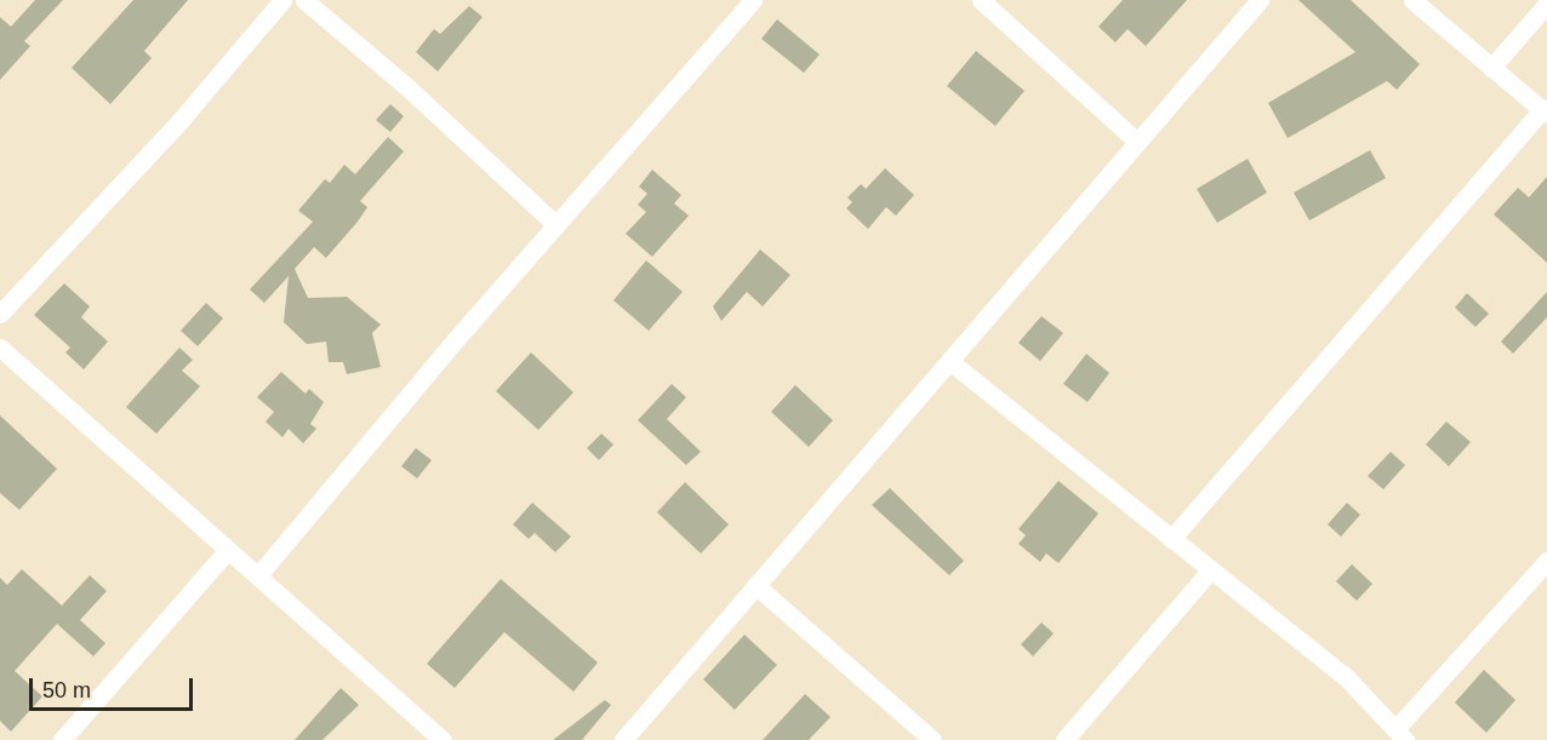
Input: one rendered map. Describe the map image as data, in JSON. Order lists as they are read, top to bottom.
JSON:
{
  "scale_bar": "50 m"
}
